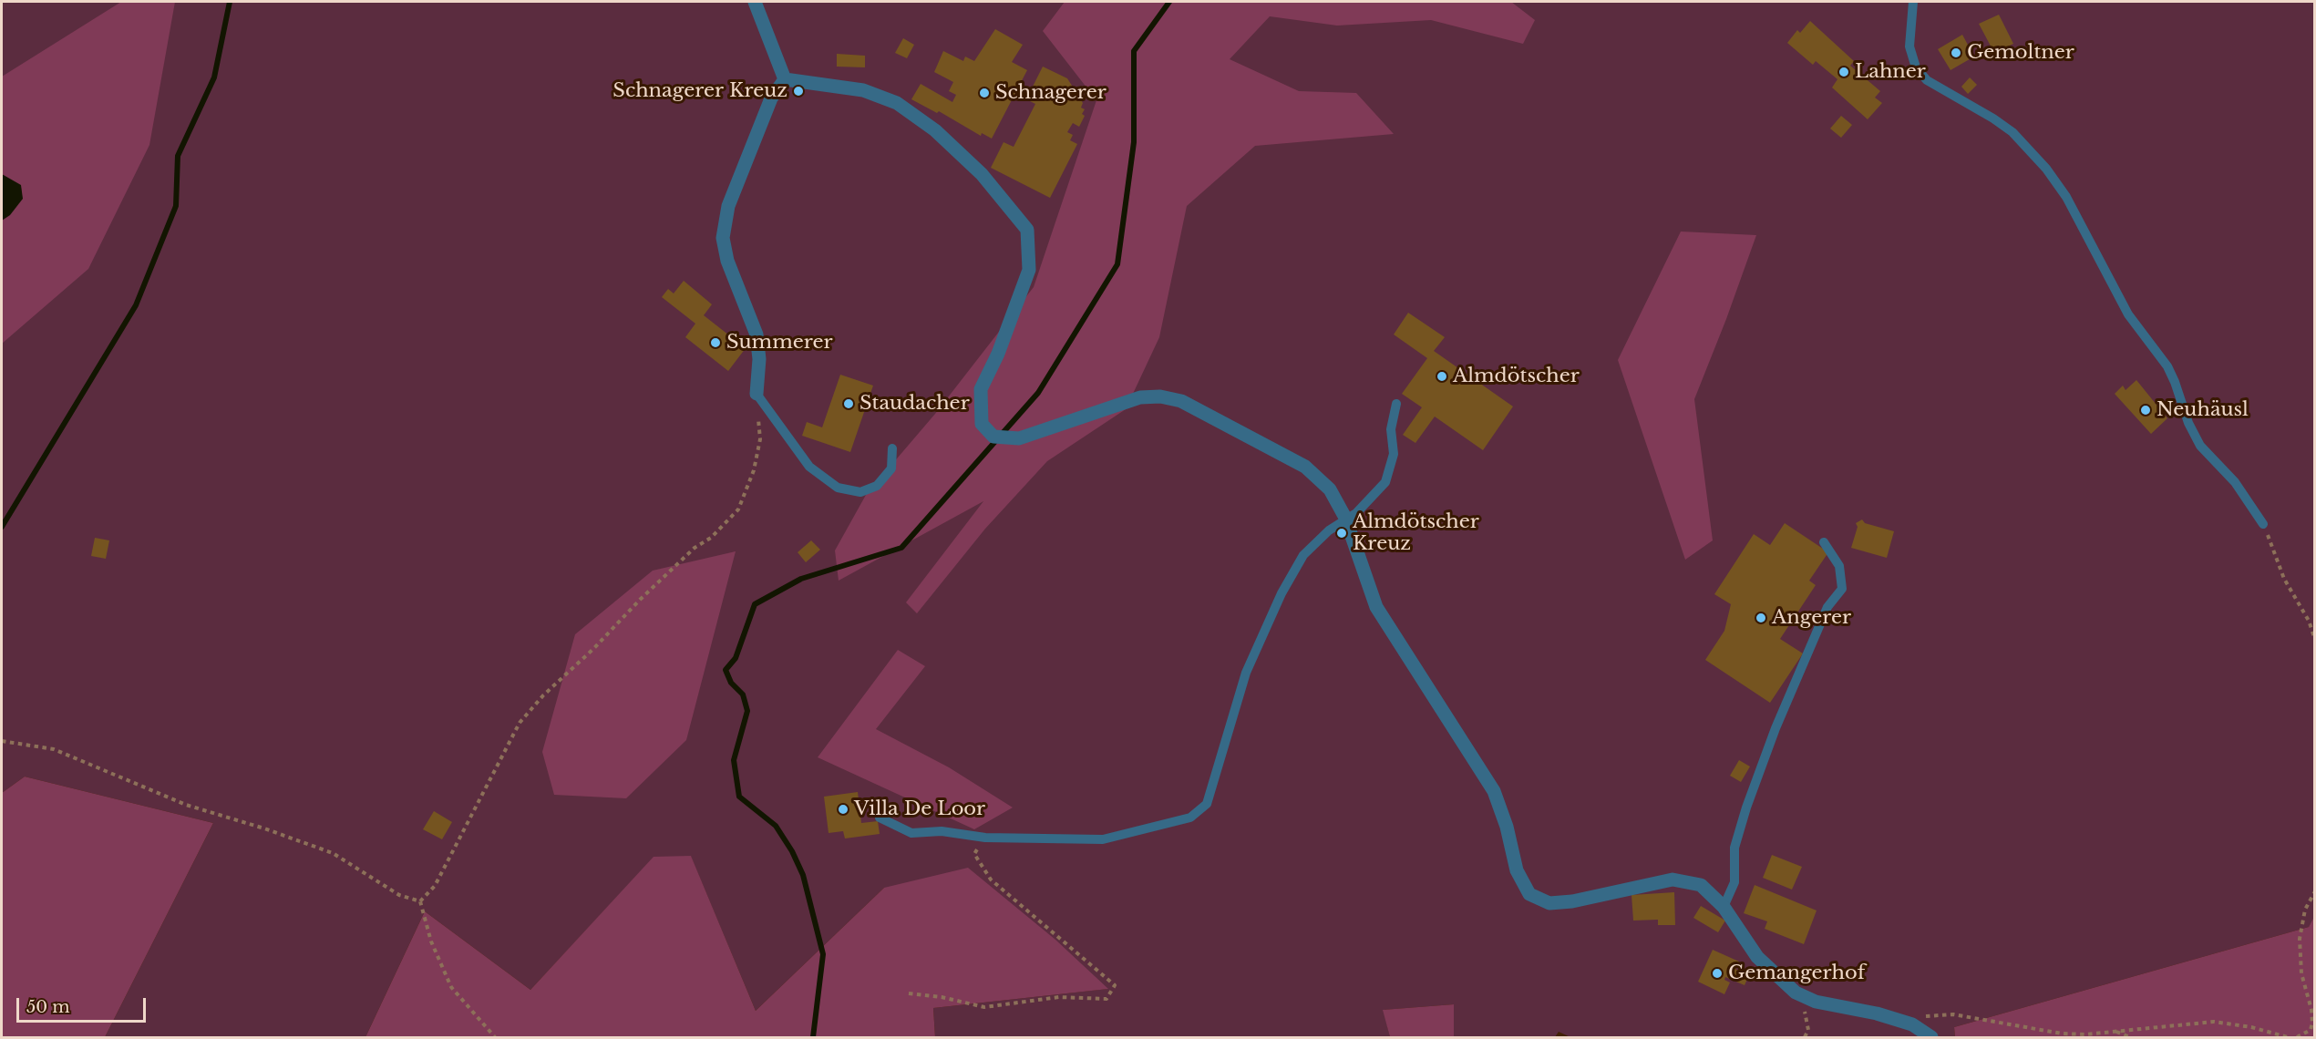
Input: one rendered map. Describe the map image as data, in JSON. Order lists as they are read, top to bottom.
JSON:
{
  "places": [
    "Gemoltner",
    "Lahner",
    "Schnagerer Kreuz",
    "Schnagerer",
    "Summerer",
    "Almdötscher",
    "Staudacher",
    "Neuhäusl",
    "Almdötscher Kreuz",
    "Angerer",
    "Villa De Loor",
    "Gemangerhof"
  ],
  "scale_bar": "50 m"
}
